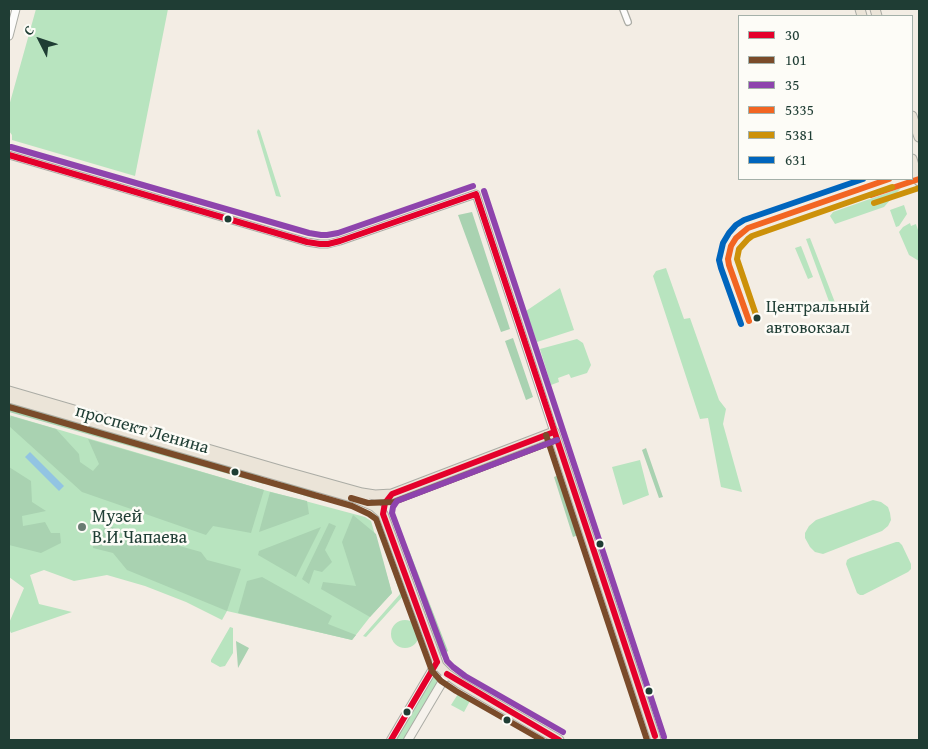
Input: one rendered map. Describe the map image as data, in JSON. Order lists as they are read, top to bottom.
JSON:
{
  "streets": {
    "main road": ["проспект Ленина"]
  },
  "places": ["Центральный автовокзал", "Музей В.И.Чапаева"],
  "lines": [
    "transit line 35",
    "transit line 30",
    "transit line 5335",
    "transit line 631",
    "transit line 5381",
    "transit line 101"
  ],
  "legend": [
    "30",
    "101",
    "35",
    "5335",
    "5381",
    "631"
  ],
  "north": "top left"
}
